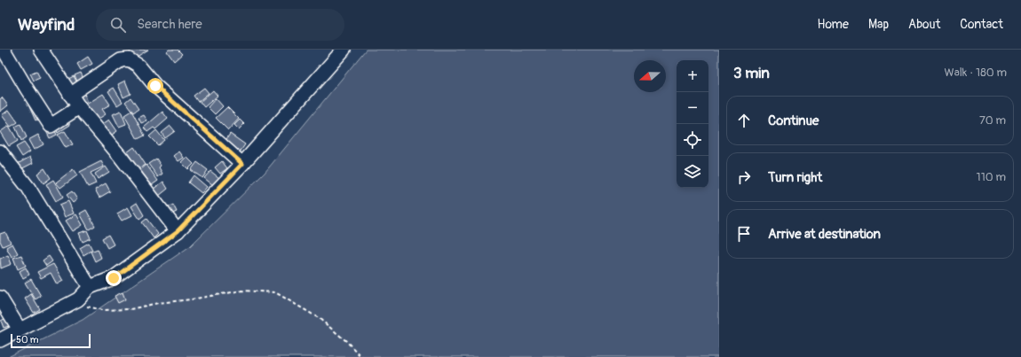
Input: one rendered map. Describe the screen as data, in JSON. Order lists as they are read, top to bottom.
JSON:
{
  "scale_bar": "50 m",
  "north": "left",
  "page": {
    "header": "Wayfind",
    "search": "Search here",
    "nav": [
      "Home",
      "Map",
      "About",
      "Contact"
    ],
    "heading": ["3 min", "Walk · 180 m"],
    "map_buttons": ["+", "−"],
    "list": [
      ["Continue", "70 m"],
      ["Turn right", "110 m"],
      "Arrive at destination"
    ],
    "scale": "50 m"
  }
}
